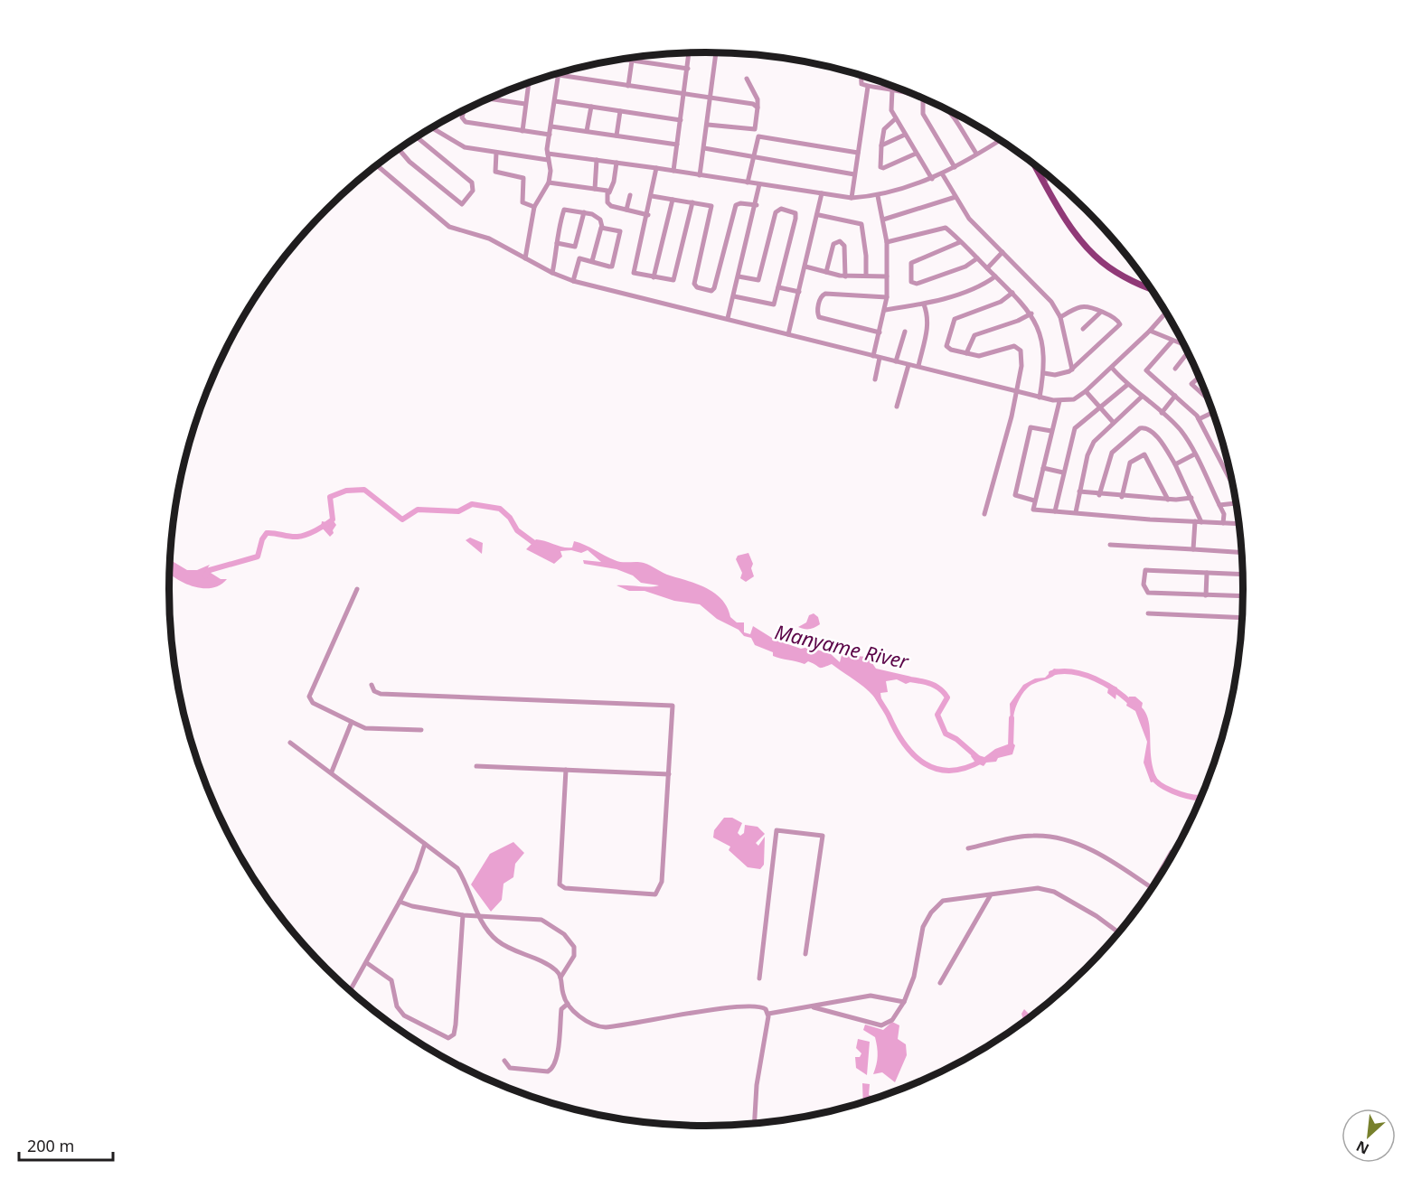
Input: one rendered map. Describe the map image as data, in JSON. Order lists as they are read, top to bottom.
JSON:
{
  "water": ["Manyame River"],
  "scale_bar": "200 m",
  "north": "bottom left"
}
